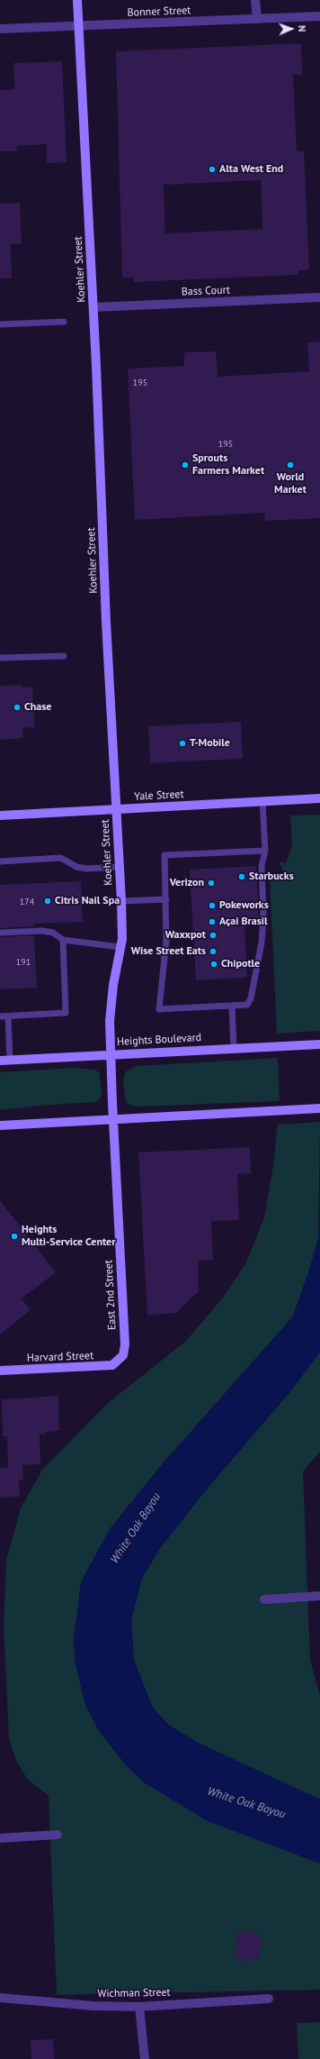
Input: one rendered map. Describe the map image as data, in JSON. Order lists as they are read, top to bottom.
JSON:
{
  "streets": {
    "street": [
      "Bonner Street",
      "Koehler Street",
      "Bass Court",
      "Yale Street",
      "Heights Boulevard",
      "East 2nd Street",
      "Harvard Street",
      "Wichman Street"
    ]
  },
  "crossings": [
    ["Bonner Street", "Koehler Street"],
    ["Koehler Street", "Bass Court"],
    ["Koehler Street", "Yale Street"],
    ["Koehler Street", "Heights Boulevard"],
    ["Koehler Street", "East 2nd Street"],
    ["East 2nd Street", "Harvard Street"]
  ],
  "water": ["White Oak Bayou"],
  "places": [
    "Alta West End",
    "Sprouts Farmers Market",
    "World Market",
    "Chase",
    "T-Mobile",
    "Starbucks",
    "Verizon",
    "Citris Nail Spa",
    "Pokeworks",
    "Açai Brasil",
    "Waxxpot",
    "Wise Street Eats",
    "Chipotle",
    "Heights Multi-Service Center"
  ],
  "house_numbers": [
    "195",
    "195",
    "174",
    "191"
  ],
  "north": "right"
}
